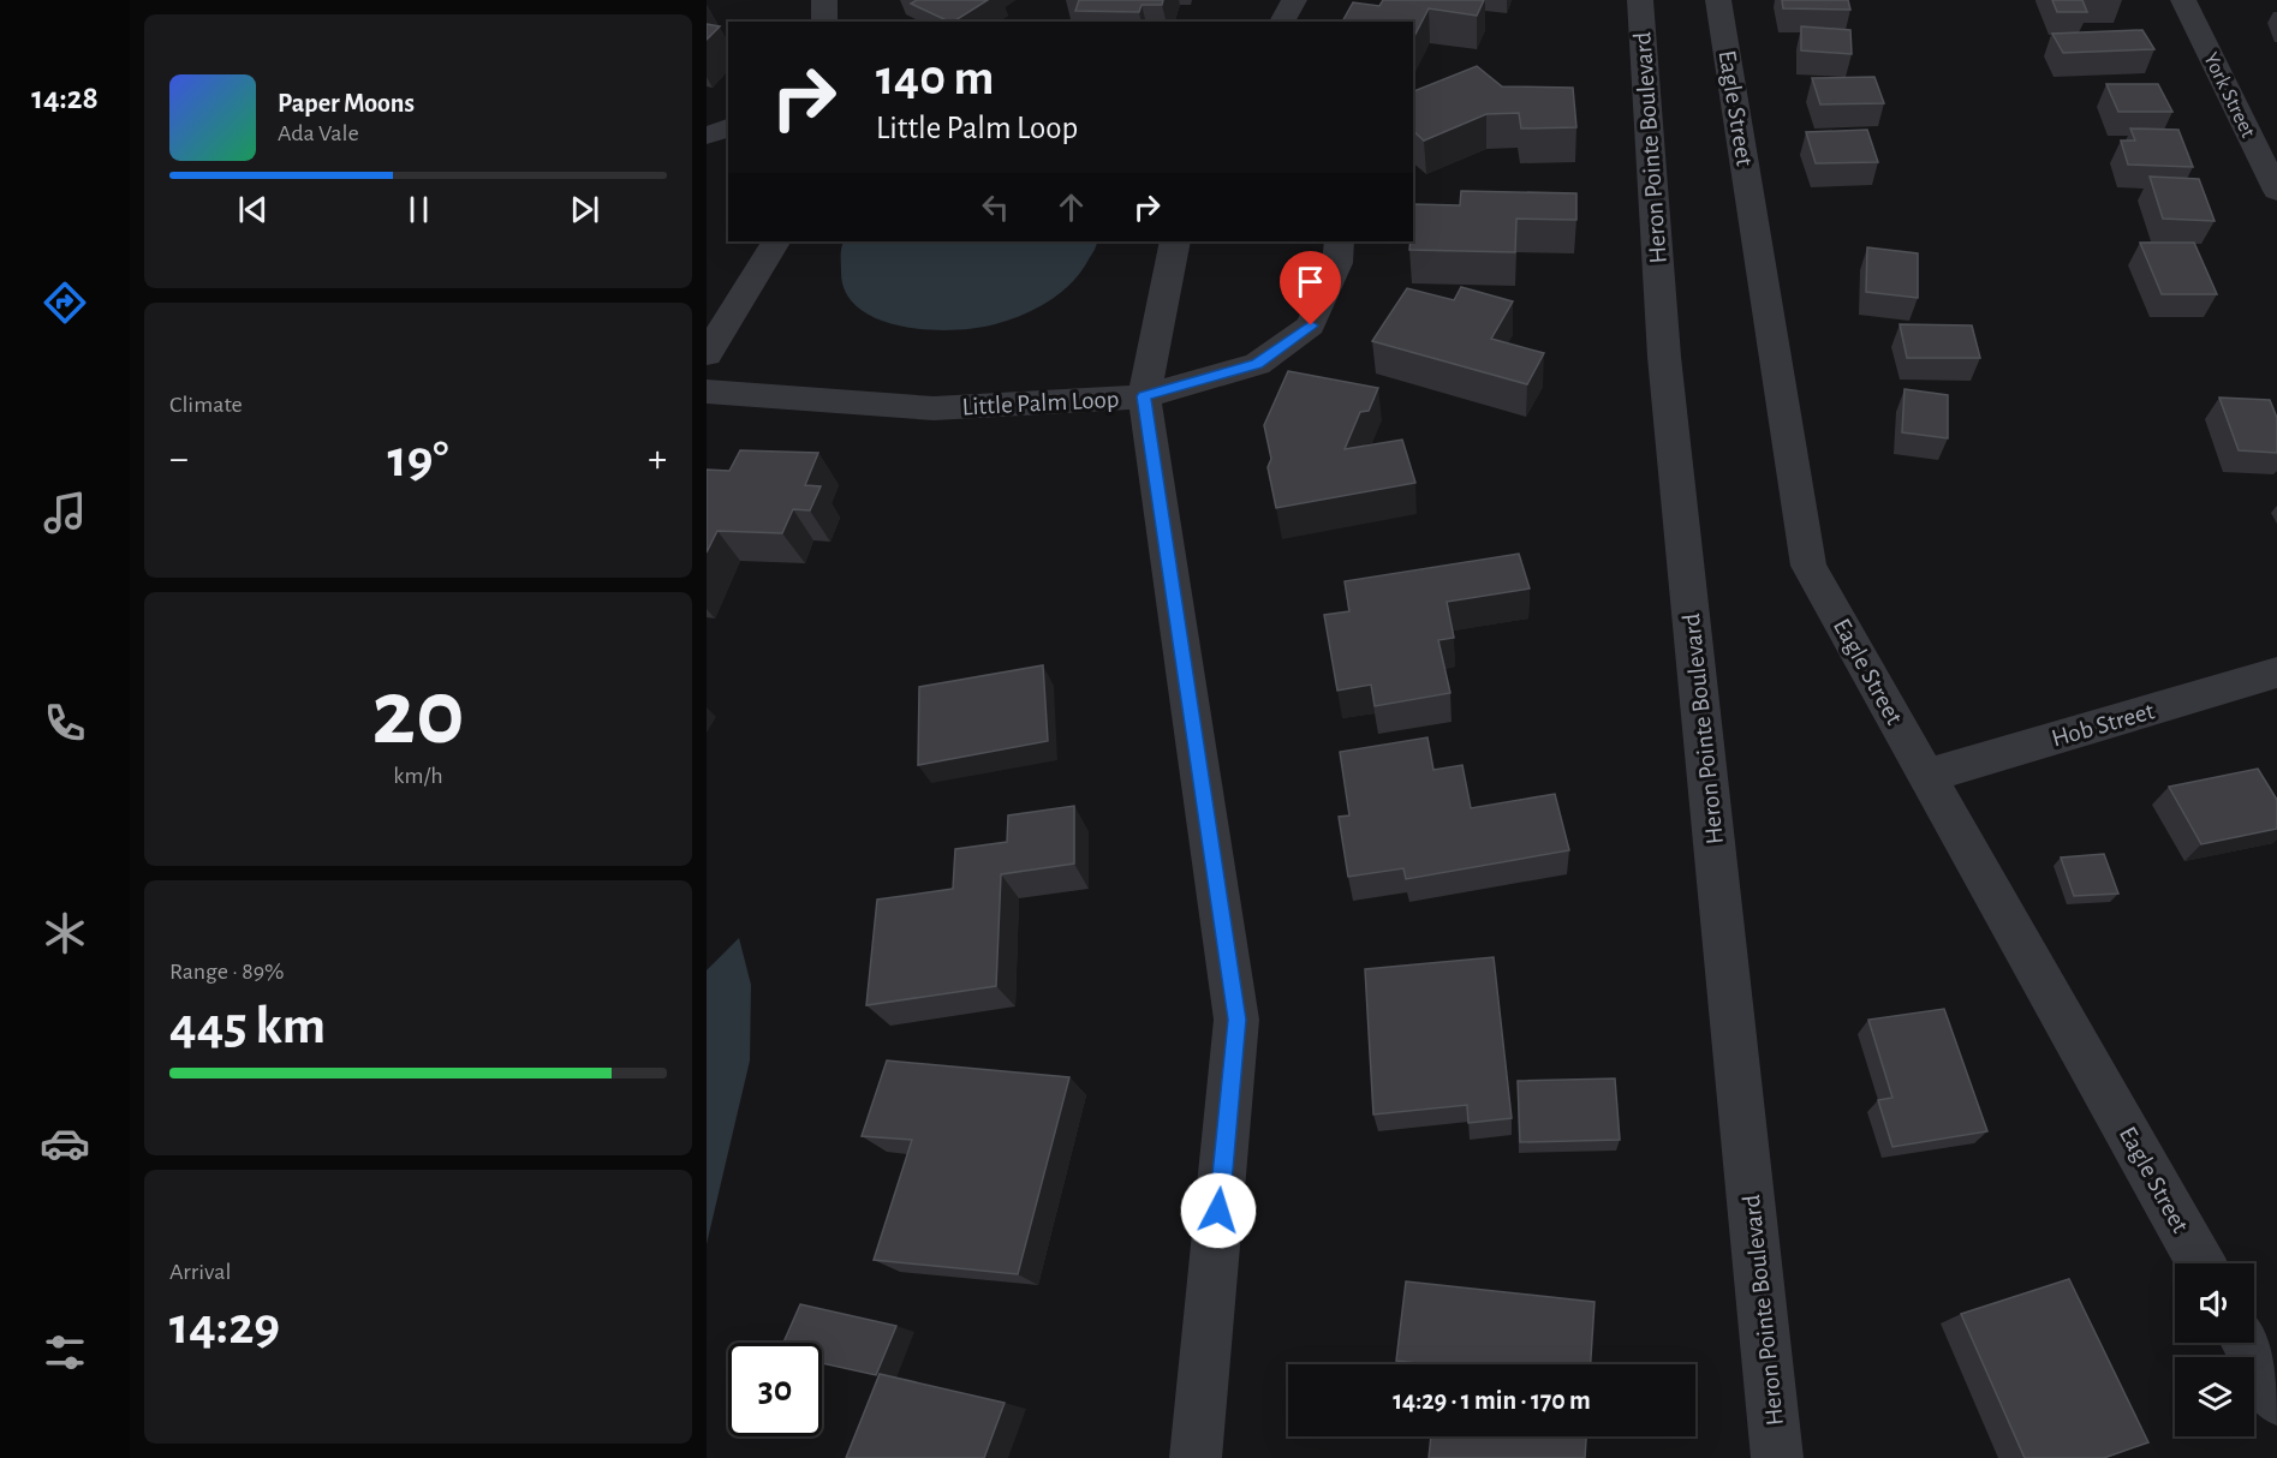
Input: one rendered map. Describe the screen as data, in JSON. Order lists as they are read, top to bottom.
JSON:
{
  "streets": {
    "street": [
      "York Street",
      "Eagle Street",
      "Heron Pointe Boulevard",
      "Little Palm Loop",
      "Hob Street"
    ]
  },
  "crossings": [
    ["Eagle Street", "Hob Street"]
  ],
  "page": {
    "tabs": "14:28",
    "turn": ["140 m", "Little Palm Loop"],
    "song": ["Paper Moons", "Ada Vale"],
    "tile": [
      "Climate",
      ["20", "km/h"],
      ["Range · 89%", "445 km"],
      ["Arrival", "14:29"]
    ],
    "heat": ["−", "19°", "+"],
    "limit": "30",
    "trip": "14:29 · 1 min · 170 m"
  }
}
